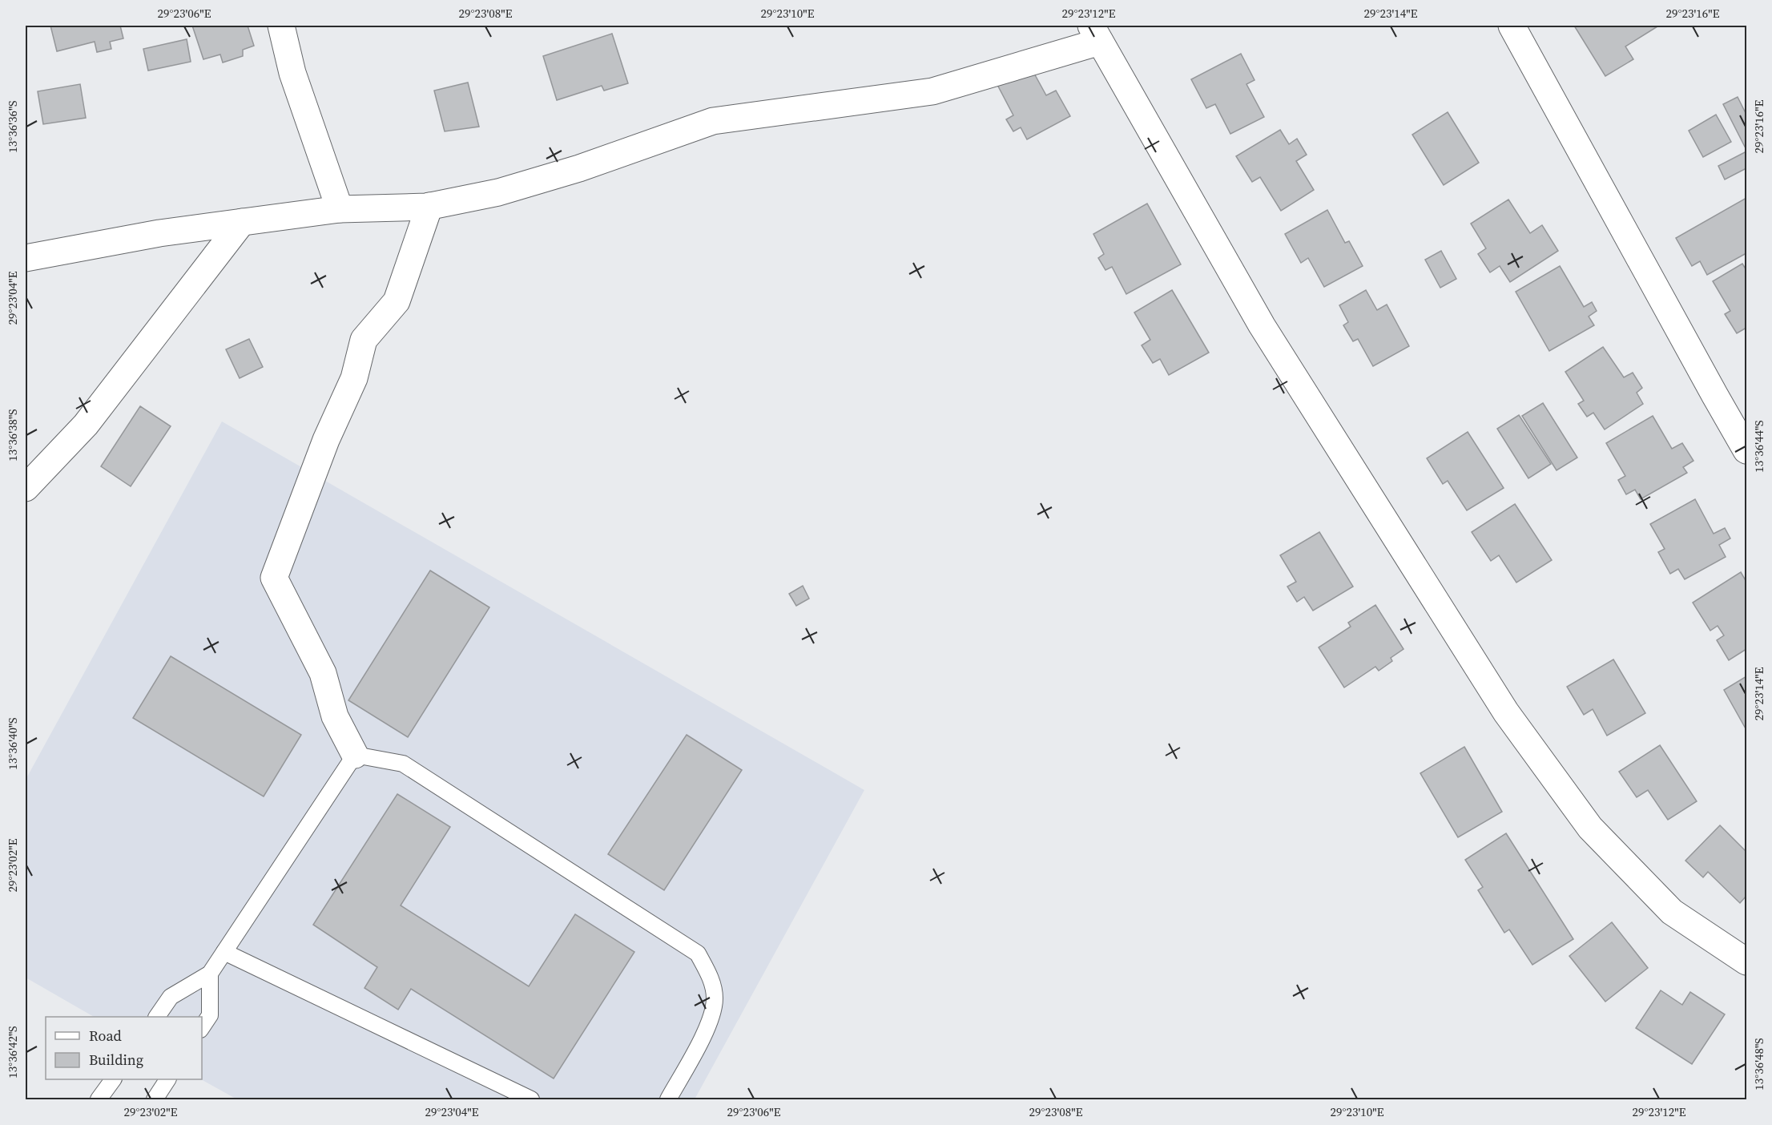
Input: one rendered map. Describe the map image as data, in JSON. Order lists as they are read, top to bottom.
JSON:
{
  "legend": ["Road", "Building"],
  "coordinates": [
    "29°23'06\"E",
    "29°23'08\"E",
    "29°23'10\"E",
    "29°23'12\"E",
    "29°23'14\"E",
    "29°23'16\"E",
    "13°36'36\"S",
    "29°23'04\"E",
    "13°36'38\"S",
    "13°36'44\"S",
    "13°36'40\"S",
    "29°23'02\"E",
    "13°36'42\"S",
    "13°36'48\"S"
  ]
}
